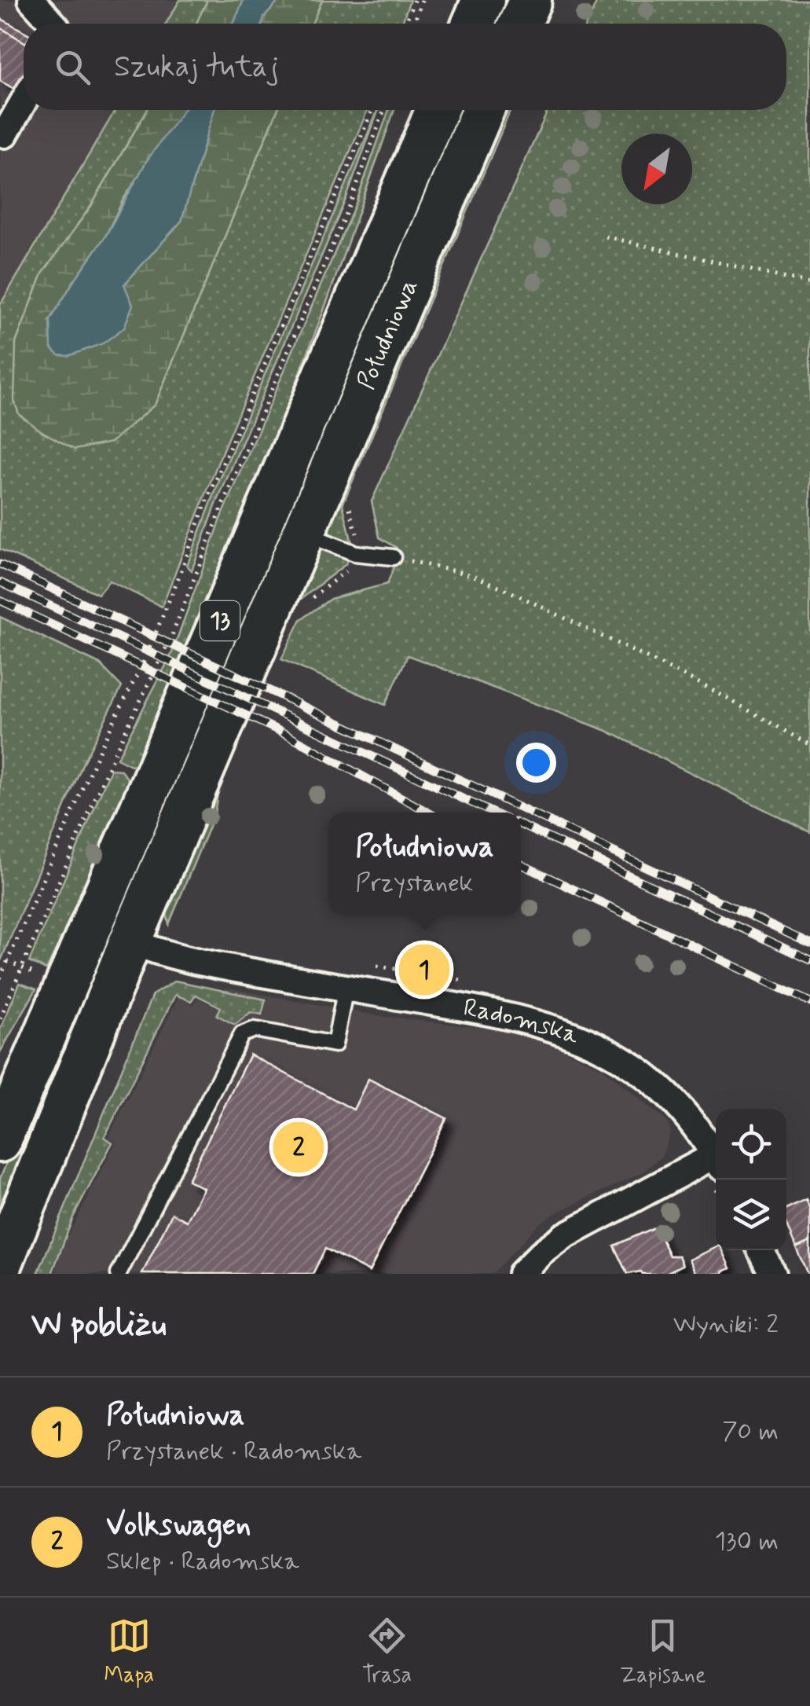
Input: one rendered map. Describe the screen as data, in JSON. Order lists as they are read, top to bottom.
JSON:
{
  "streets": {
    "main road": ["Południowa", "13"],
    "street": ["Radomska"]
  },
  "crossings": [
    ["Południowa", "Radomska"]
  ],
  "north": "bottom left",
  "page": {
    "search": "Szukaj tutaj",
    "popup": ["Południowa", "Przystanek"],
    "pins": ["1", "2"],
    "heading": ["W pobliżu", "Wyniki: 2"],
    "list": [
      {
        "mark": "1",
        "name": "Południowa",
        "note": "Przystanek · Radomska",
        "value": "70 m"
      },
      {
        "mark": "2",
        "name": "Volkswagen",
        "note": "Sklep · Radomska",
        "value": "130 m"
      }
    ],
    "nav": ["Mapa", "Trasa", "Zapisane"]
  }
}
